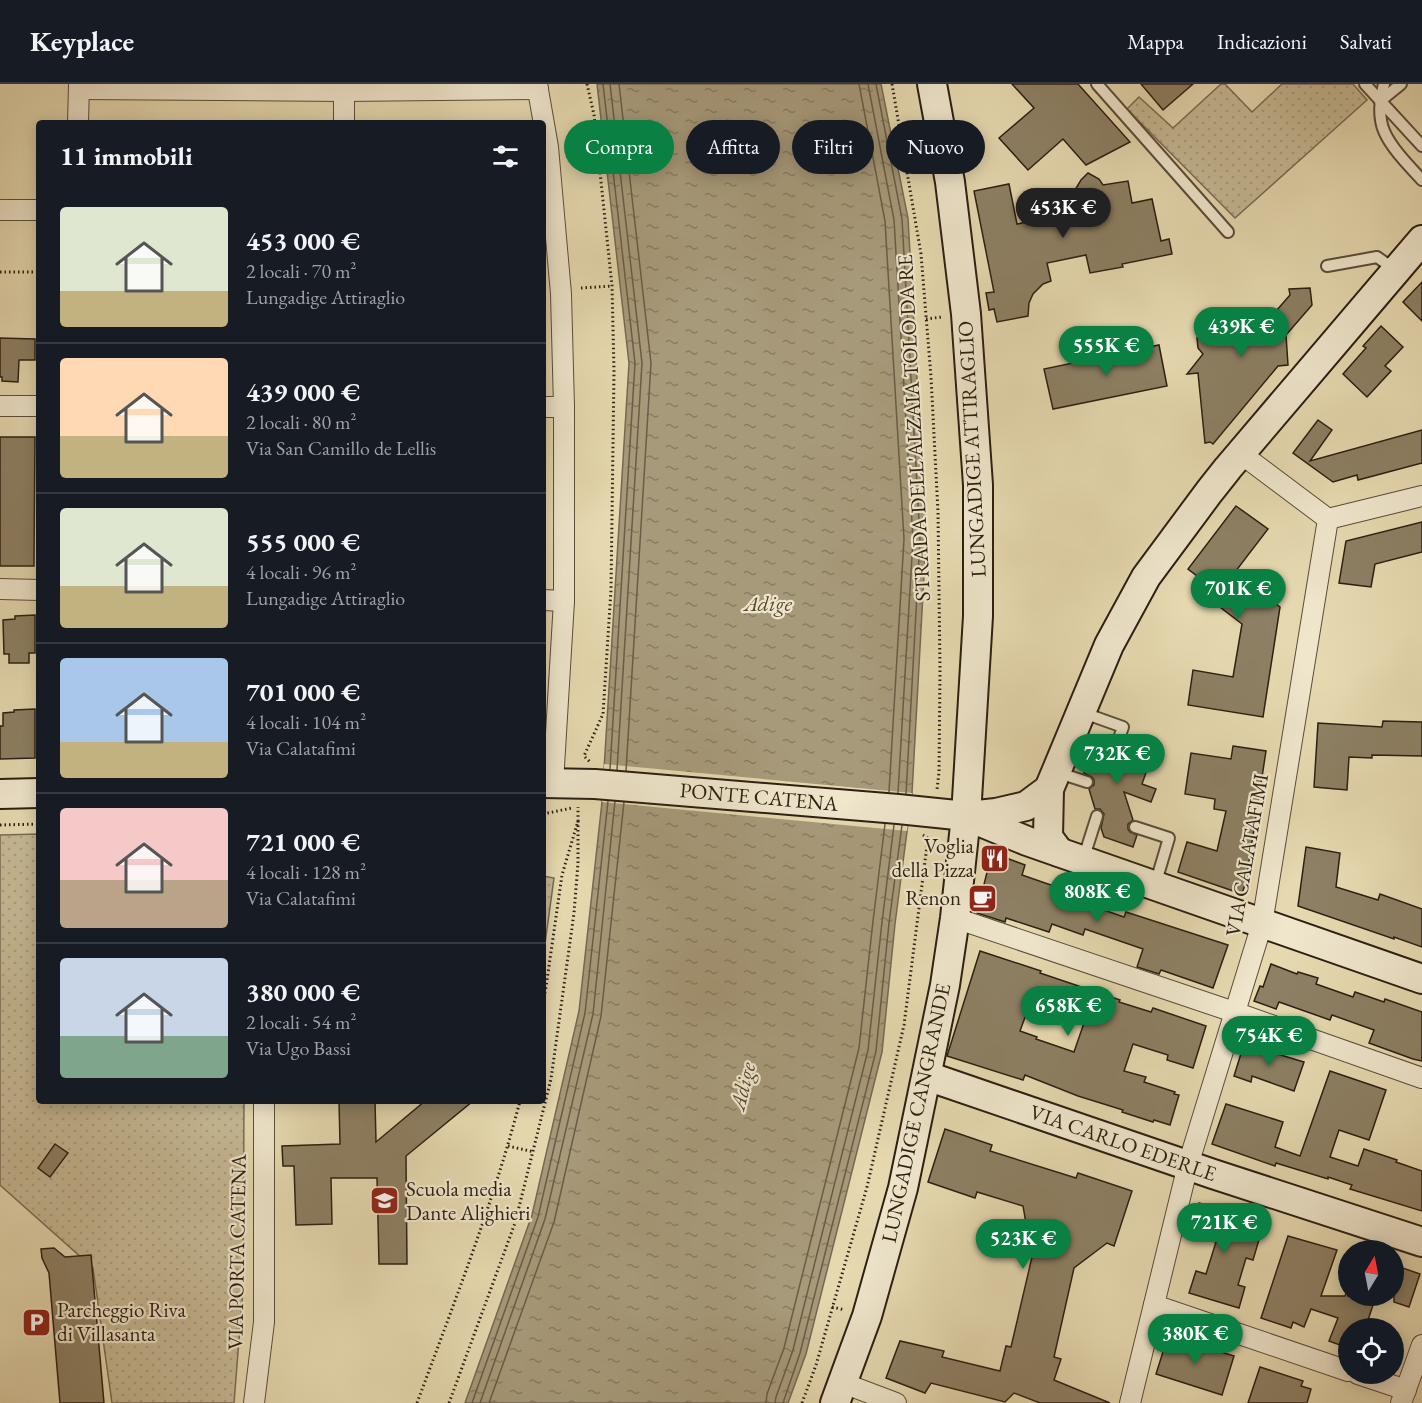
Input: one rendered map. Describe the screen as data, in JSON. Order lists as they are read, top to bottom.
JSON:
{
  "streets": {
    "street": [
      "LUNGADIGE ATTIRAGLIO",
      "PONTE CATENA",
      "VIA CALATAFIMI",
      "LUNGADIGE CANGRANDE",
      "VIA CARLO EDERLE",
      "VIA PORTA CATENA"
    ],
    "path": ["STRADA DELL'ALZAIA TOLO DA RE"]
  },
  "crossings": [
    ["LUNGADIGE ATTIRAGLIO", "PONTE CATENA"],
    ["LUNGADIGE ATTIRAGLIO", "LUNGADIGE CANGRANDE"],
    ["PONTE CATENA", "LUNGADIGE CANGRANDE"],
    ["VIA CALATAFIMI", "VIA CARLO EDERLE"],
    ["LUNGADIGE CANGRANDE", "VIA CARLO EDERLE"]
  ],
  "water": ["Adige"],
  "places": {
    "restaurant": ["Voglia della Pizza"],
    "cafe": ["Renon"],
    "school or university": ["Scuola media Dante Alighieri"],
    "parking": ["Parcheggio Riva di Villasanta"]
  },
  "north": "top",
  "page": {
    "header": "Keyplace",
    "nav": ["Mappa", "Indicazioni", "Salvati"],
    "chip": [
      "Compra",
      "Affitta",
      "Filtri",
      "Nuovo"
    ],
    "heading": "11 immobili",
    "price": [
      "453K €",
      "439K €",
      "555K €",
      "701K €",
      "732K €",
      "808K €",
      "658K €",
      "754K €",
      "721K €",
      "523K €",
      "380K €"
    ],
    "list": [
      {
        "name": "453 000 €",
        "note": "2 locali · 70 m² · Lungadige Attiraglio"
      },
      {
        "name": "439 000 €",
        "note": "2 locali · 80 m² · Via San Camillo de Lellis"
      },
      {
        "name": "555 000 €",
        "note": "4 locali · 96 m² · Lungadige Attiraglio"
      },
      {
        "name": "701 000 €",
        "note": "4 locali · 104 m² · Via Calatafimi"
      },
      {
        "name": "721 000 €",
        "note": "4 locali · 128 m² · Via Calatafimi"
      },
      {
        "name": "380 000 €",
        "note": "2 locali · 54 m² · Via Ugo Bassi"
      }
    ]
  }
}
